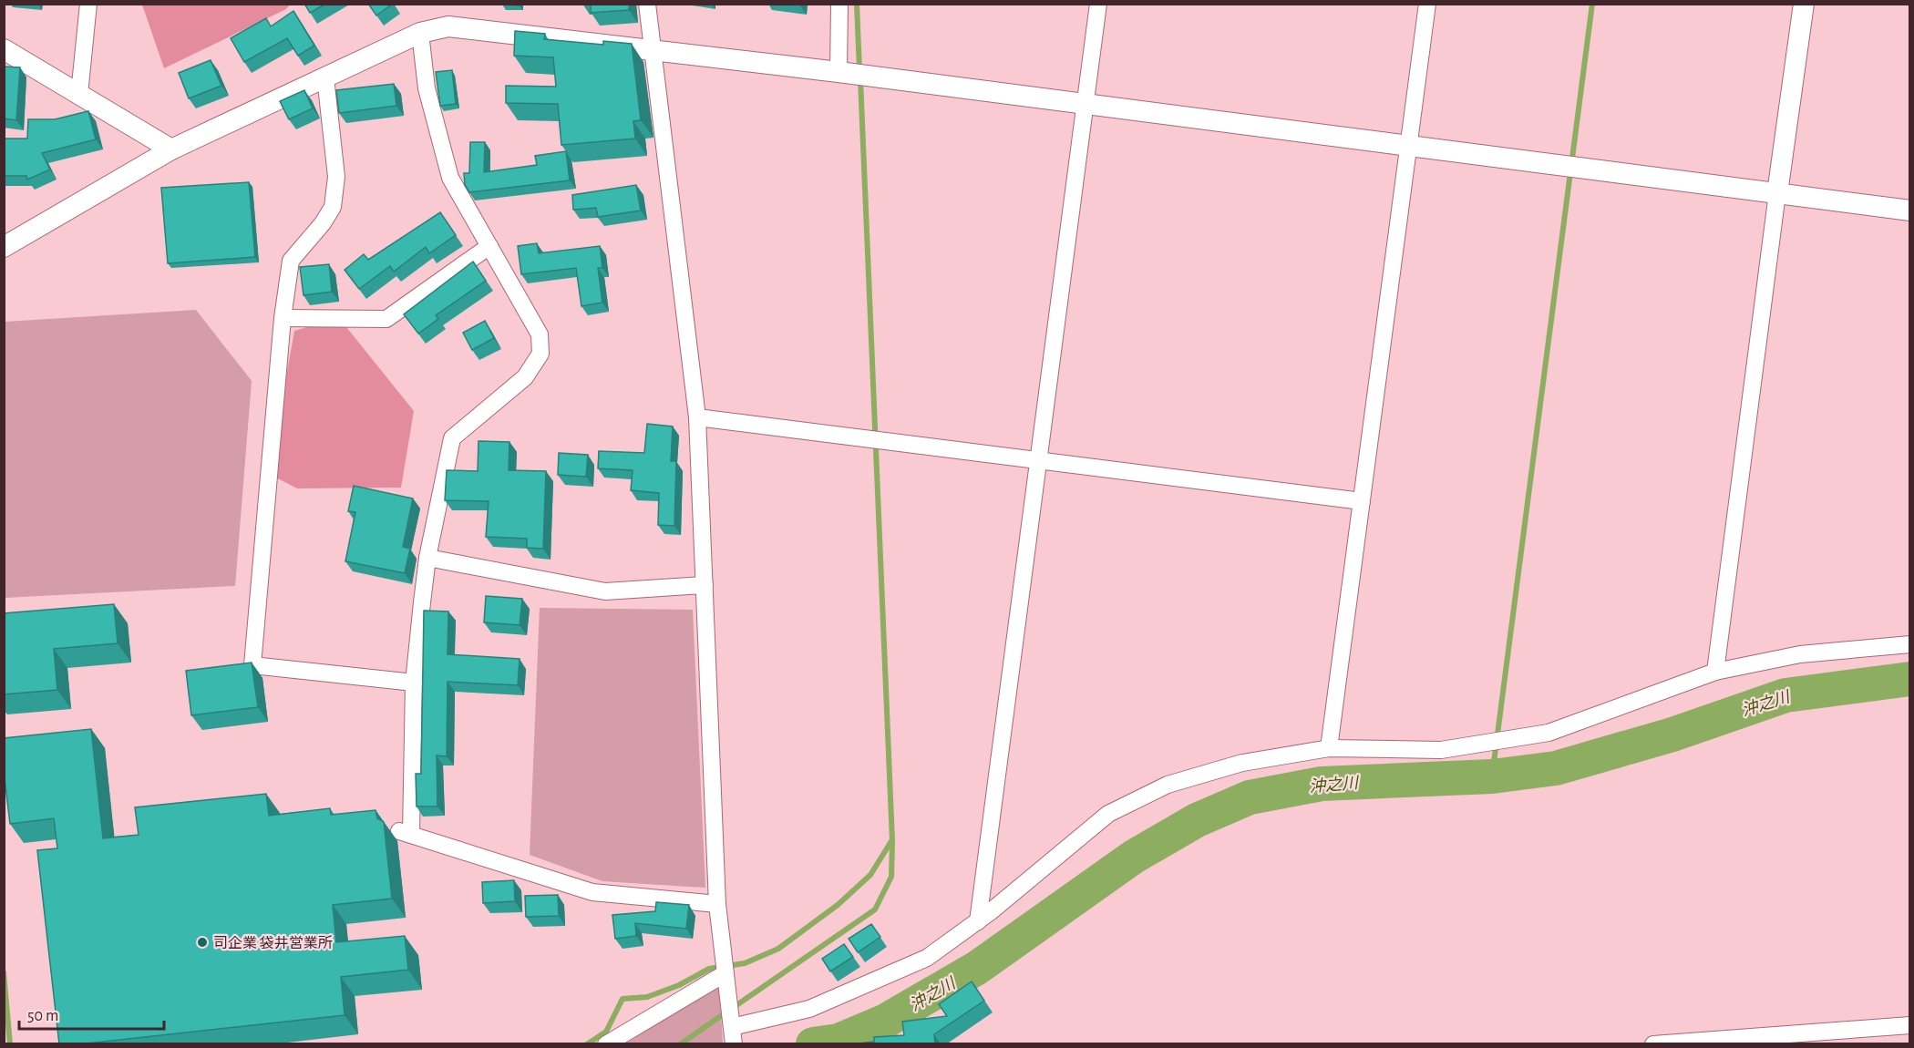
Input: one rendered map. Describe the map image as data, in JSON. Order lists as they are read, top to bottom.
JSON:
{
  "water": ["沖之川"],
  "places": ["司企業 袋井営業所"],
  "scale_bar": "50 m"
}
